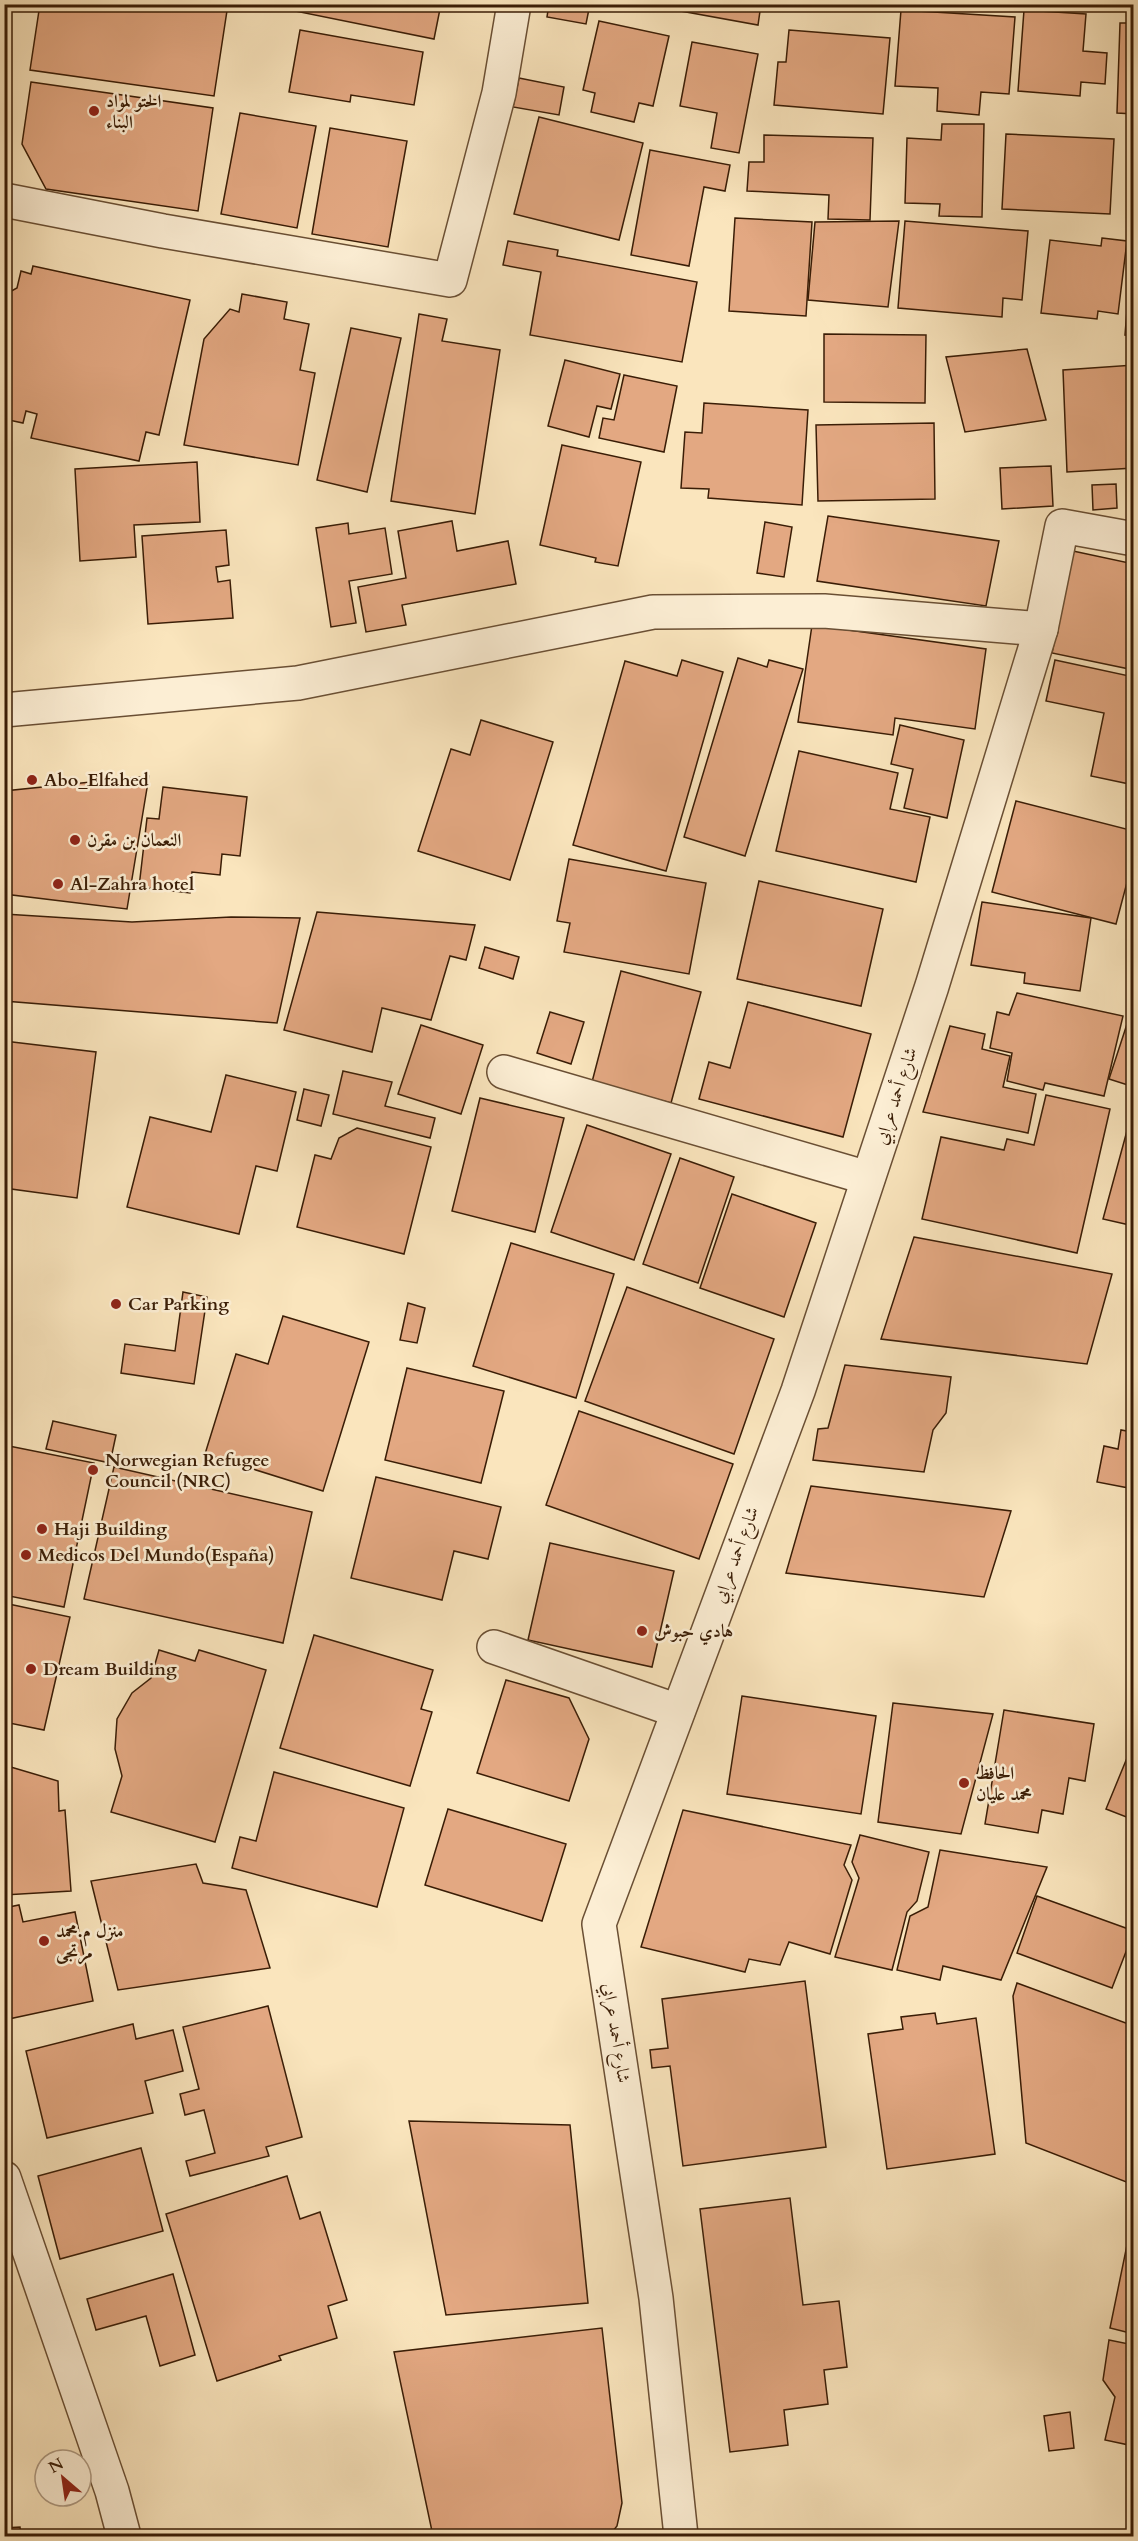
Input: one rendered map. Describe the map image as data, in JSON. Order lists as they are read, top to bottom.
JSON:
{
  "streets": {
    "street": ["شارع أحمد عرابي"]
  },
  "places": [
    "الحتو لمواد البناء",
    "Abo_Elfahed",
    "النعمان بن مقرن",
    "Al-Zahra hotel",
    "Car Parking",
    "Norwegian Refugee Council (NRC)",
    "Haji Building",
    "Medicos Del Mundo(España)",
    "هادي حبوش",
    "Dream Building",
    "الحافظ محمد عليان",
    "منزل م.محمد مرتجى"
  ],
  "north": "top left"
}
